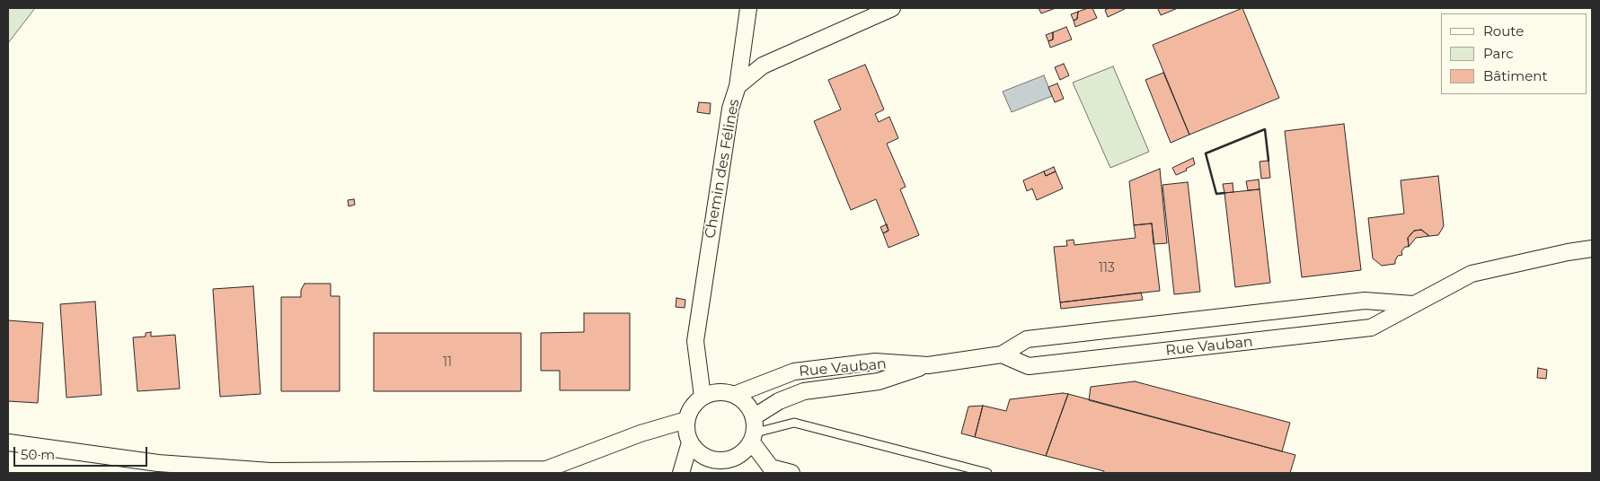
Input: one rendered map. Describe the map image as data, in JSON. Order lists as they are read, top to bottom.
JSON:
{
  "streets": {
    "street": ["Chemin des Félines", "Rue Vauban"]
  },
  "crossings": [
    ["Chemin des Félines", "Rue Vauban"]
  ],
  "house_numbers": ["113", "11"],
  "legend": ["Route", "Parc", "Bâtiment"],
  "scale_bar": "50 m"
}
